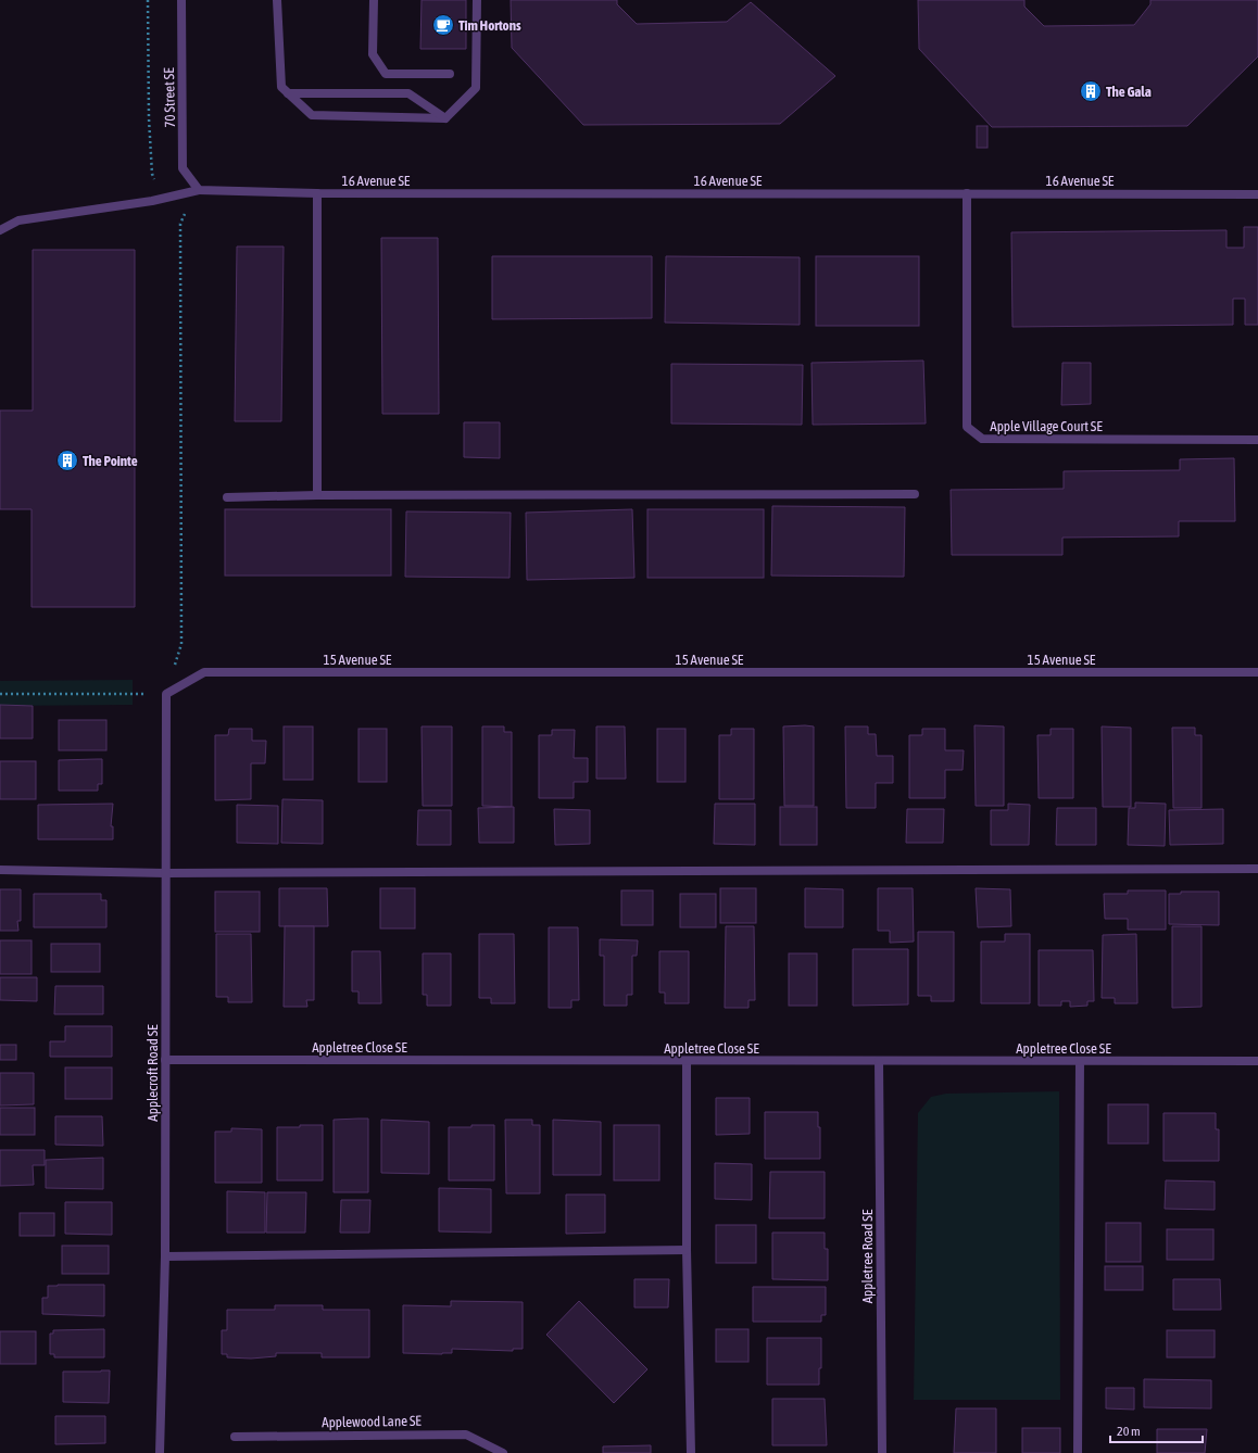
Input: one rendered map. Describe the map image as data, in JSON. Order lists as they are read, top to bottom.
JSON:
{
  "streets": {
    "street": [
      "70 Street SE",
      "16 Avenue SE",
      "Apple Village Court SE",
      "15 Avenue SE",
      "Appletree Close SE",
      "Applecroft Road SE",
      "Appletree Road SE",
      "Applewood Lane SE"
    ]
  },
  "crossings": [
    ["70 Street SE", "16 Avenue SE"],
    ["16 Avenue SE", "Apple Village Court SE"],
    ["15 Avenue SE", "Applecroft Road SE"],
    ["Appletree Close SE", "Applecroft Road SE"],
    ["Appletree Close SE", "Appletree Road SE"]
  ],
  "places": {
    "cafe": ["Tim Hortons"],
    "building": ["The Gala", "The Pointe"]
  },
  "scale_bar": "20 m"
}
